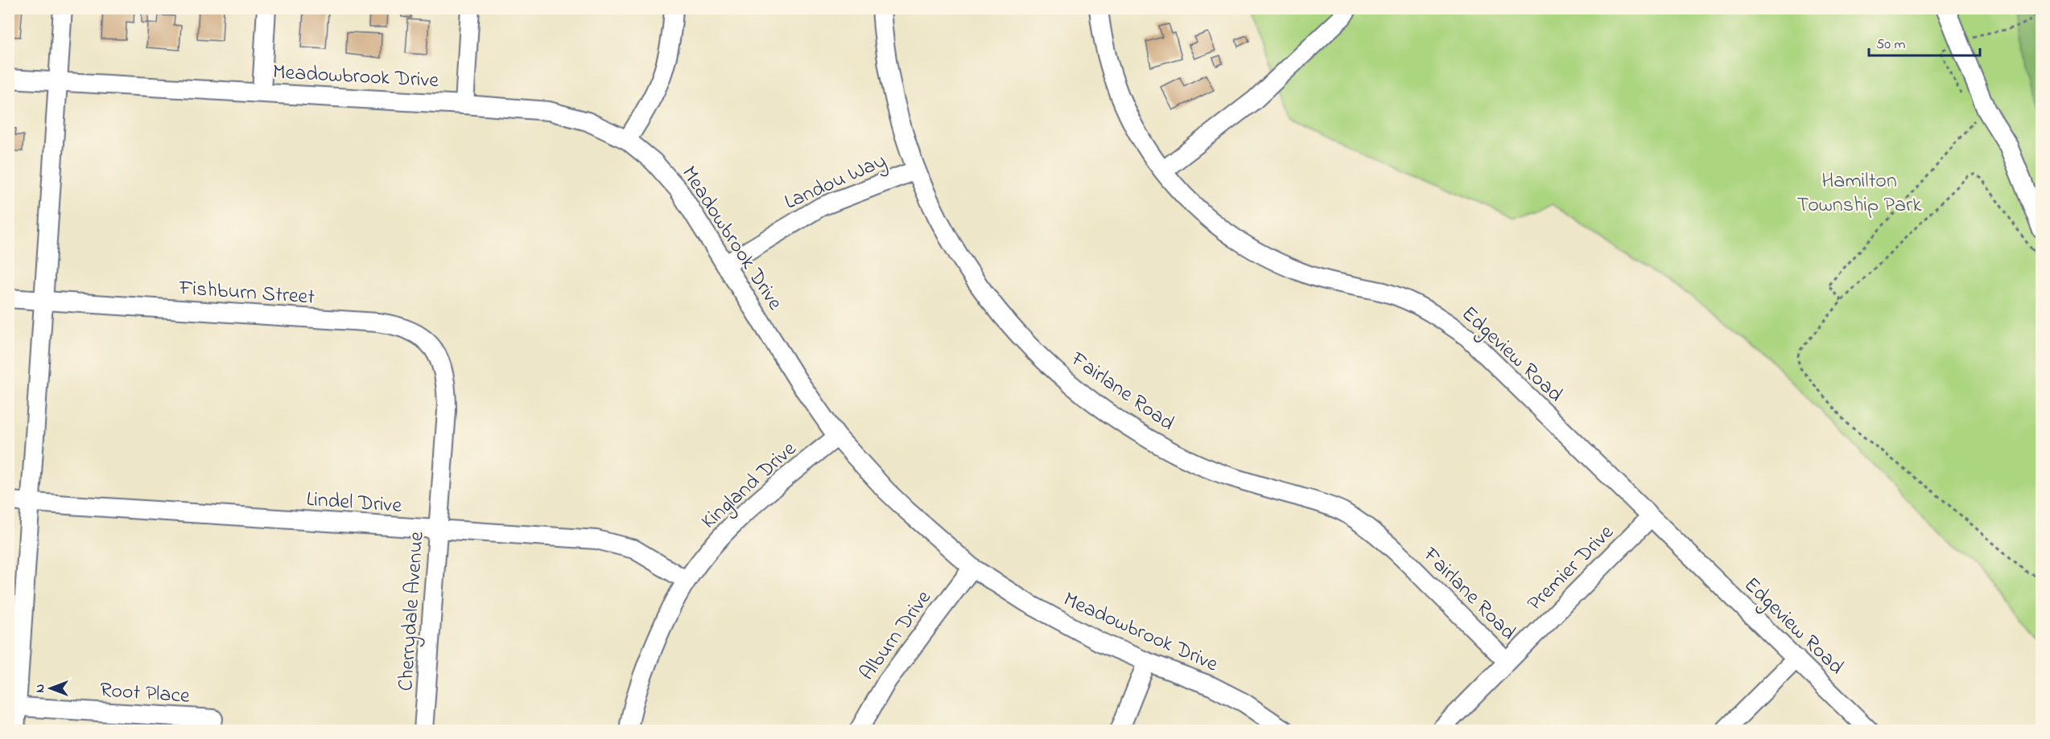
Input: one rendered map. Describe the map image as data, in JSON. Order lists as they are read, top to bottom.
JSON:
{
  "streets": {
    "street": [
      "Meadowbrook Drive",
      "Landou Way",
      "Fishburn Street",
      "Edgeview Road",
      "Fairlane Road",
      "Kingland Drive",
      "Lindel Drive",
      "Premier Drive",
      "Cherrydale Avenue",
      "Alburn Drive",
      "Root Place"
    ]
  },
  "crossings": [
    ["Meadowbrook Drive", "Landou Way"],
    ["Meadowbrook Drive", "Kingland Drive"],
    ["Meadowbrook Drive", "Alburn Drive"],
    ["Landou Way", "Fairlane Road"],
    ["Fishburn Street", "Cherrydale Avenue"],
    ["Edgeview Road", "Premier Drive"],
    ["Fairlane Road", "Premier Drive"],
    ["Kingland Drive", "Lindel Drive"],
    ["Lindel Drive", "Cherrydale Avenue"]
  ],
  "parks": ["Hamilton Township Park"],
  "scale_bar": "50 m",
  "north": "left"
}
